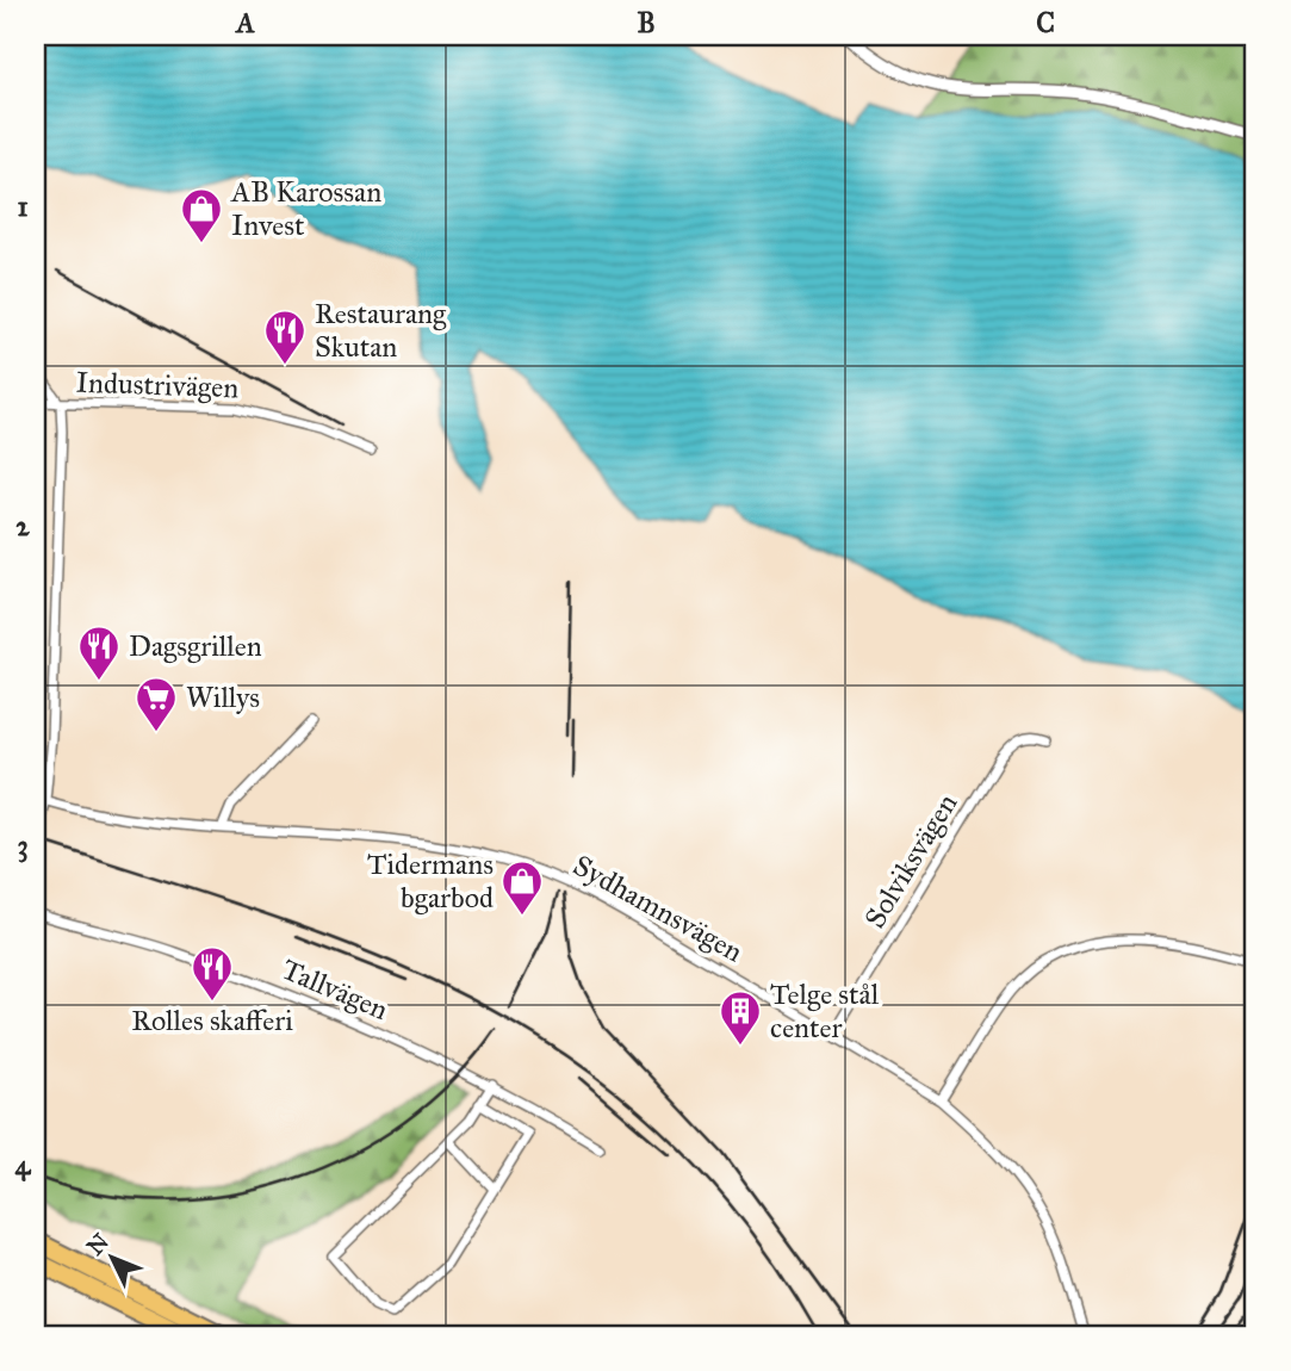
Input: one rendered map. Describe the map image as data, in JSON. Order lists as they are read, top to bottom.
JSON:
{
  "streets": {
    "street": [
      "Industrivägen",
      "Solviksvägen",
      "Sydhamnsvägen",
      "Tallvägen"
    ]
  },
  "crossings": [
    ["Solviksvägen", "Sydhamnsvägen"]
  ],
  "places": {
    "shop": ["AB Karossan Invest", "Tidermans bgarbod"],
    "restaurant": ["Restaurang Skutan", "Dagsgrillen", "Rolles skafferi"],
    "supermarket": ["Willys"],
    "building": ["Telge stål center"]
  },
  "north": "top left",
  "grid": {
    "columns": ["A", "B", "C"],
    "rows": [
      "1",
      "2",
      "3",
      "4"
    ]
  }
}
